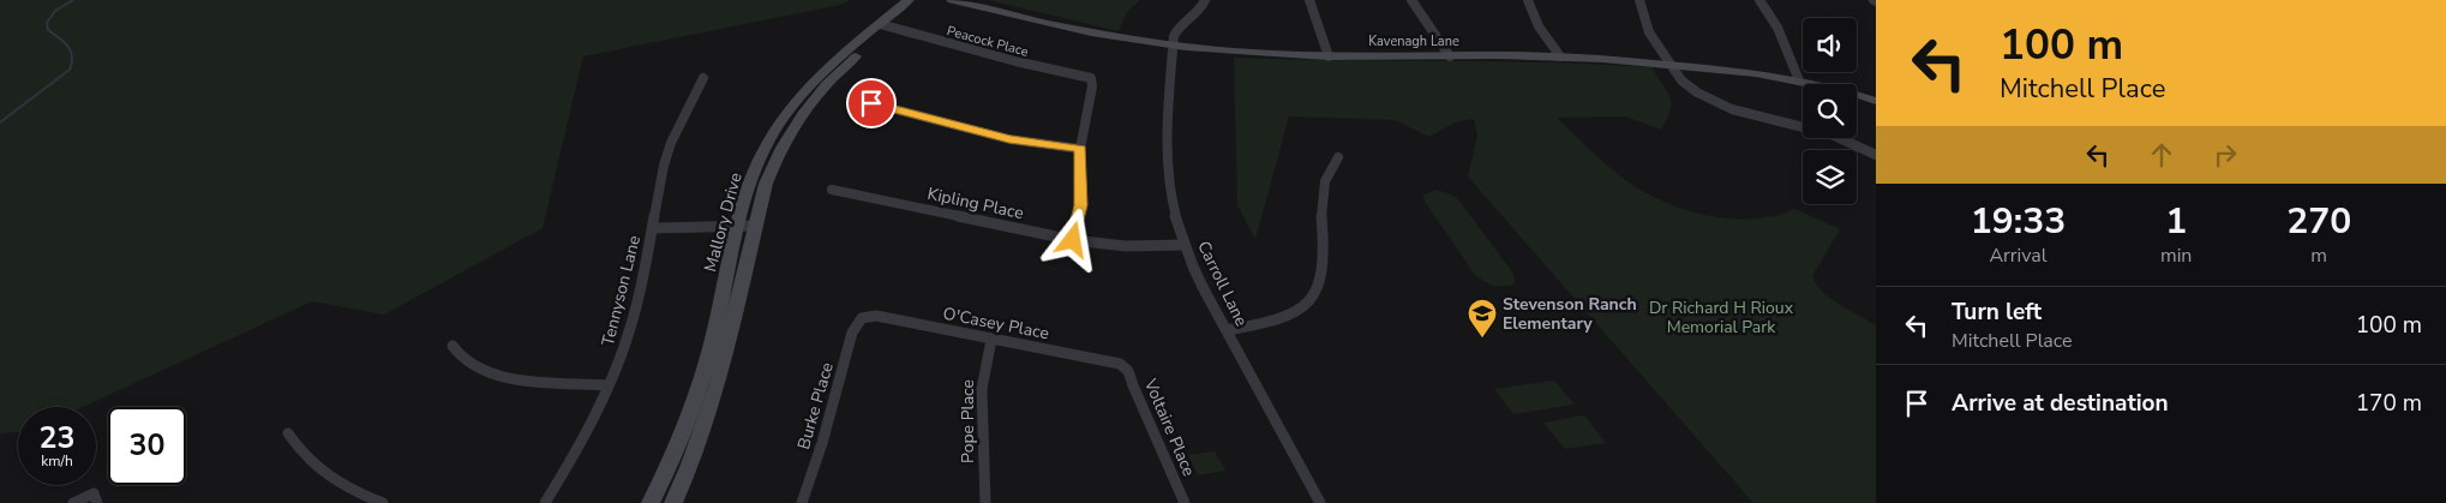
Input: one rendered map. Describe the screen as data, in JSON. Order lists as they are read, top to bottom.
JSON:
{
  "streets": {
    "main road": ["Kavenagh Lane", "Mallory Drive"],
    "street": [
      "Peacock Place",
      "Kipling Place",
      "Carroll Lane",
      "Tennyson Lane",
      "O'Casey Place",
      "Burke Place",
      "Pope Place",
      "Voltaire Place"
    ]
  },
  "crossings": [
    ["Peacock Place", "Mallory Drive"],
    ["Kavenagh Lane", "Carroll Lane"],
    ["Kipling Place", "Carroll Lane"],
    ["O'Casey Place", "Burke Place"],
    ["O'Casey Place", "Pope Place"],
    ["O'Casey Place", "Voltaire Place"]
  ],
  "parks": ["Dr Richard H Rioux Memorial Park"],
  "places": {
    "school or university": ["Stevenson Ranch Elementary"]
  },
  "page": {
    "turn": ["100 m", "Mitchell Place"],
    "eta": [
      "19:33",
      "Arrival",
      "1",
      "min",
      "270",
      "m"
    ],
    "list": [
      {
        "name": "Turn left",
        "note": "Mitchell Place",
        "value": "100 m"
      },
      {
        "name": "Arrive at destination",
        "value": "170 m"
      }
    ],
    "speed": "23 km/h",
    "limit": "30"
  }
}
